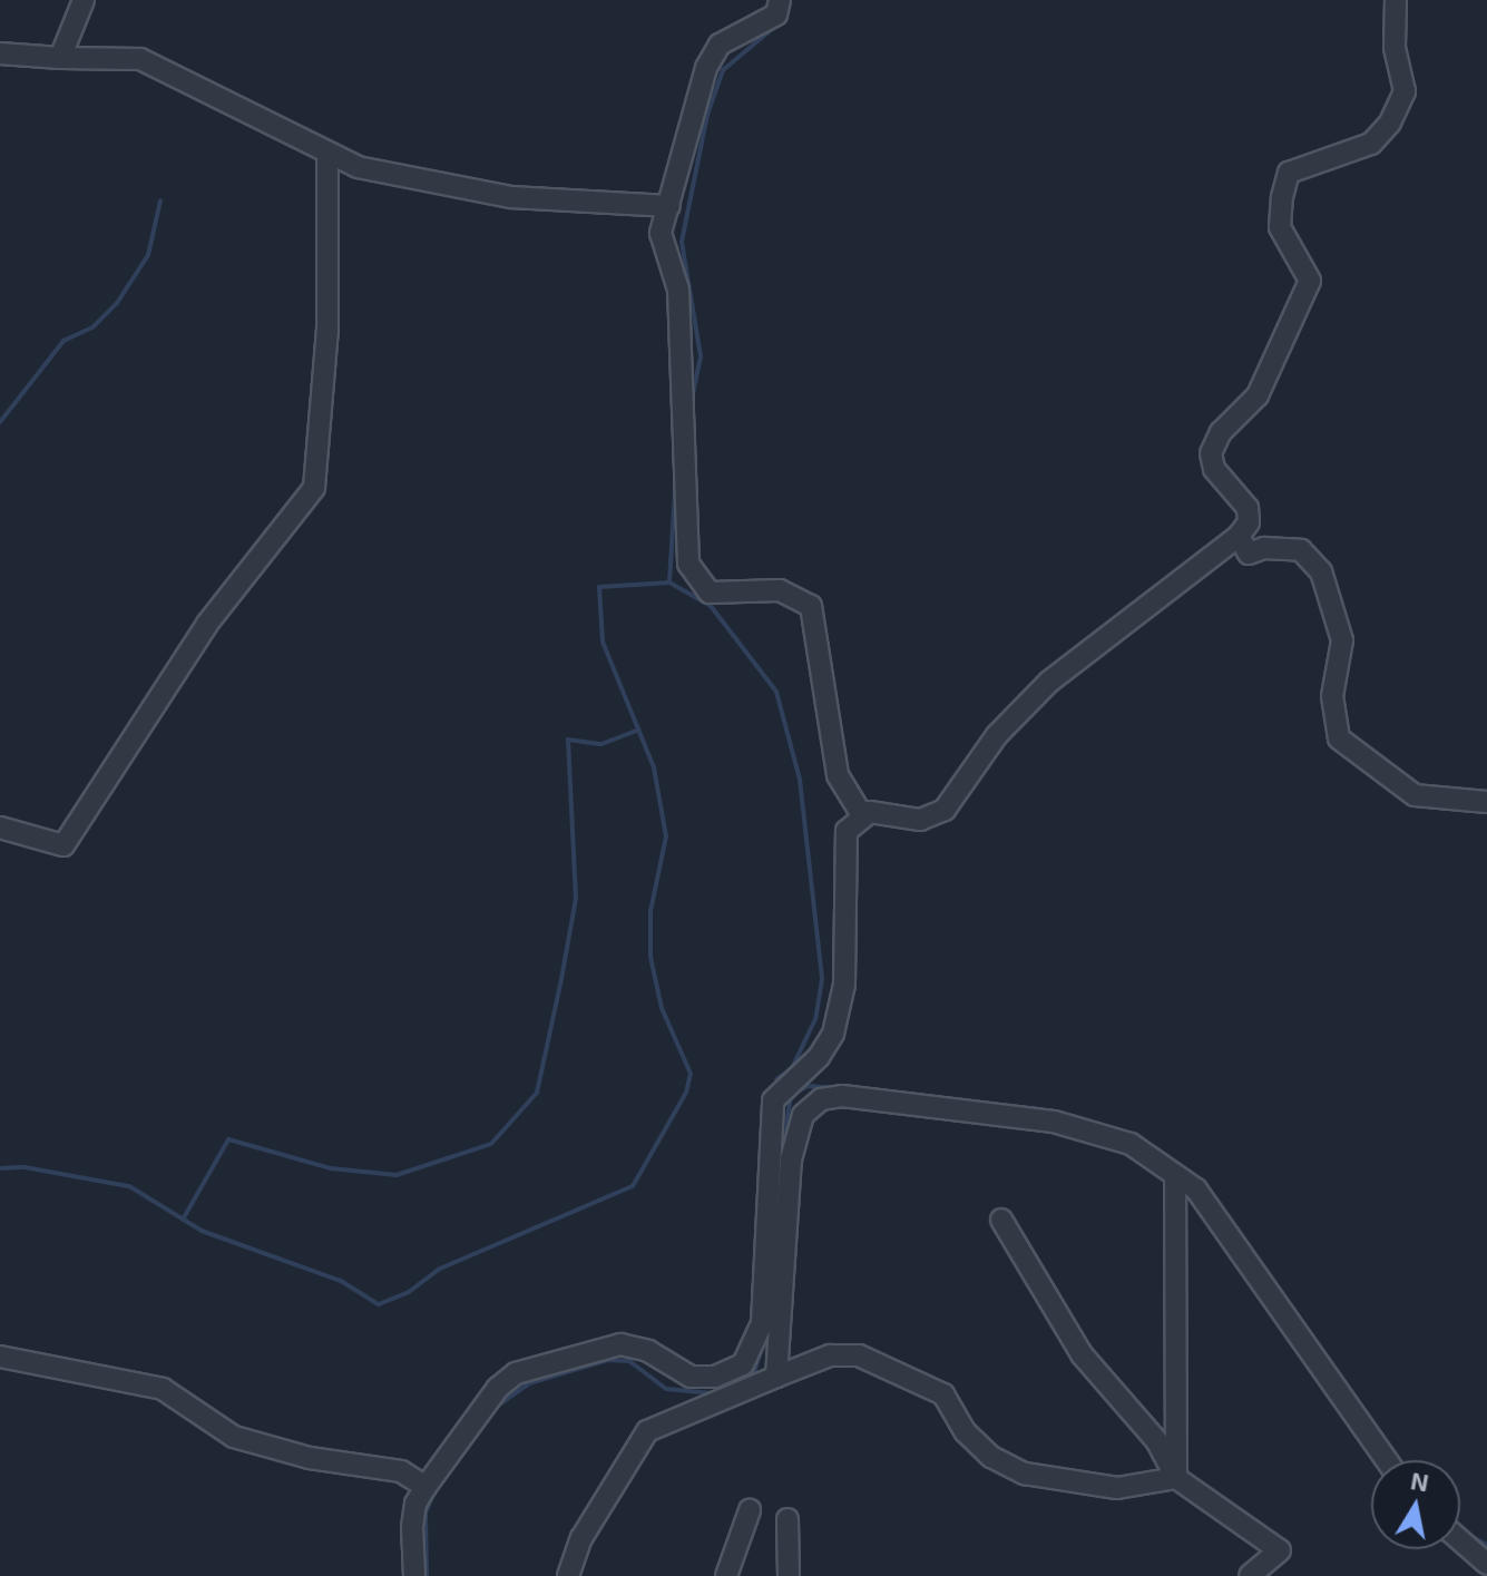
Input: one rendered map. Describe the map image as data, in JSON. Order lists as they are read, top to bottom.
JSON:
{
  "north": "top"
}
